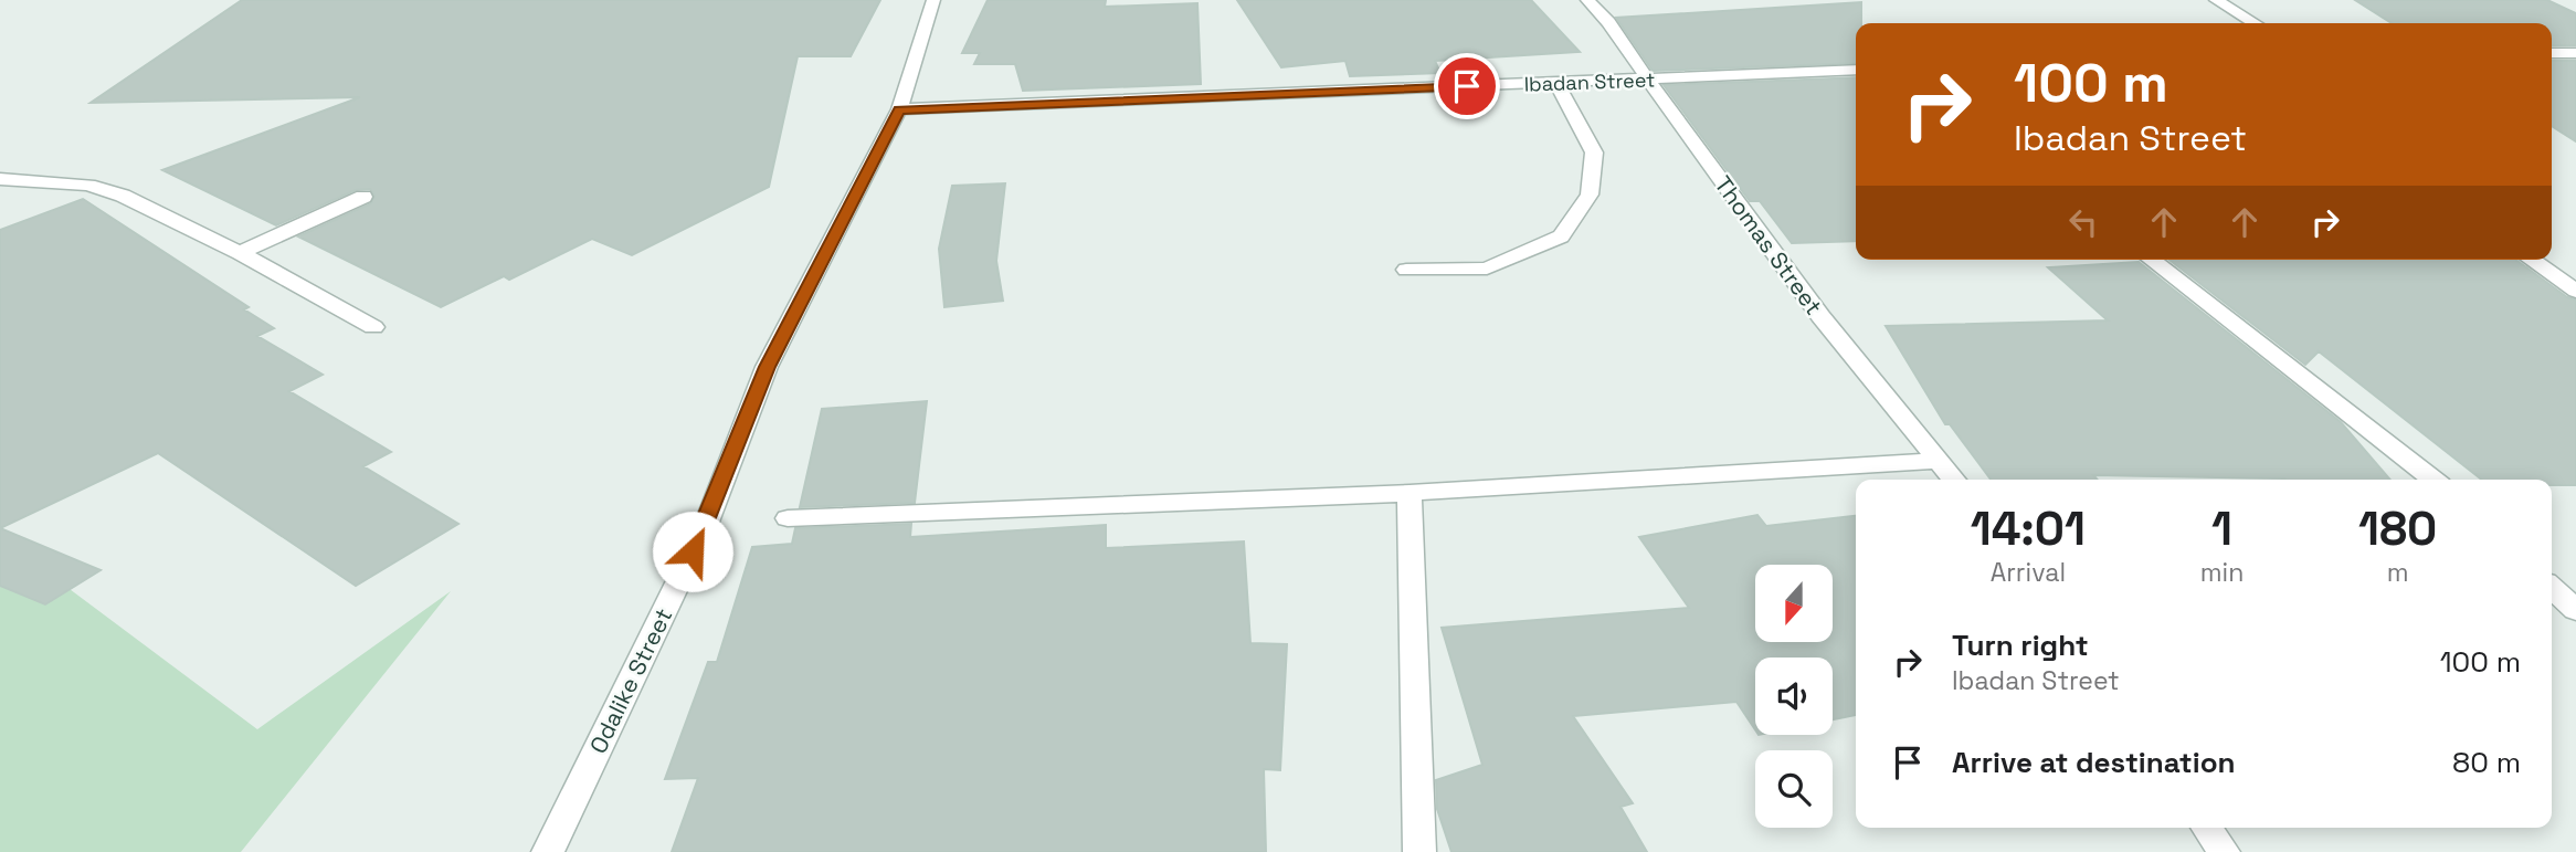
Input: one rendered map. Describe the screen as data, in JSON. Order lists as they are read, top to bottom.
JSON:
{
  "streets": {
    "street": ["Ibadan Street", "Thomas Street", "Odalike Street"]
  },
  "crossings": [
    ["Ibadan Street", "Thomas Street"],
    ["Ibadan Street", "Odalike Street"]
  ],
  "north": "bottom",
  "page": {
    "turn": ["100 m", "Ibadan Street"],
    "eta": [
      "14:01",
      "Arrival",
      "1",
      "min",
      "180",
      "m"
    ],
    "list": [
      {
        "name": "Turn right",
        "note": "Ibadan Street",
        "value": "100 m"
      },
      {
        "name": "Arrive at destination",
        "value": "80 m"
      }
    ]
  }
}
